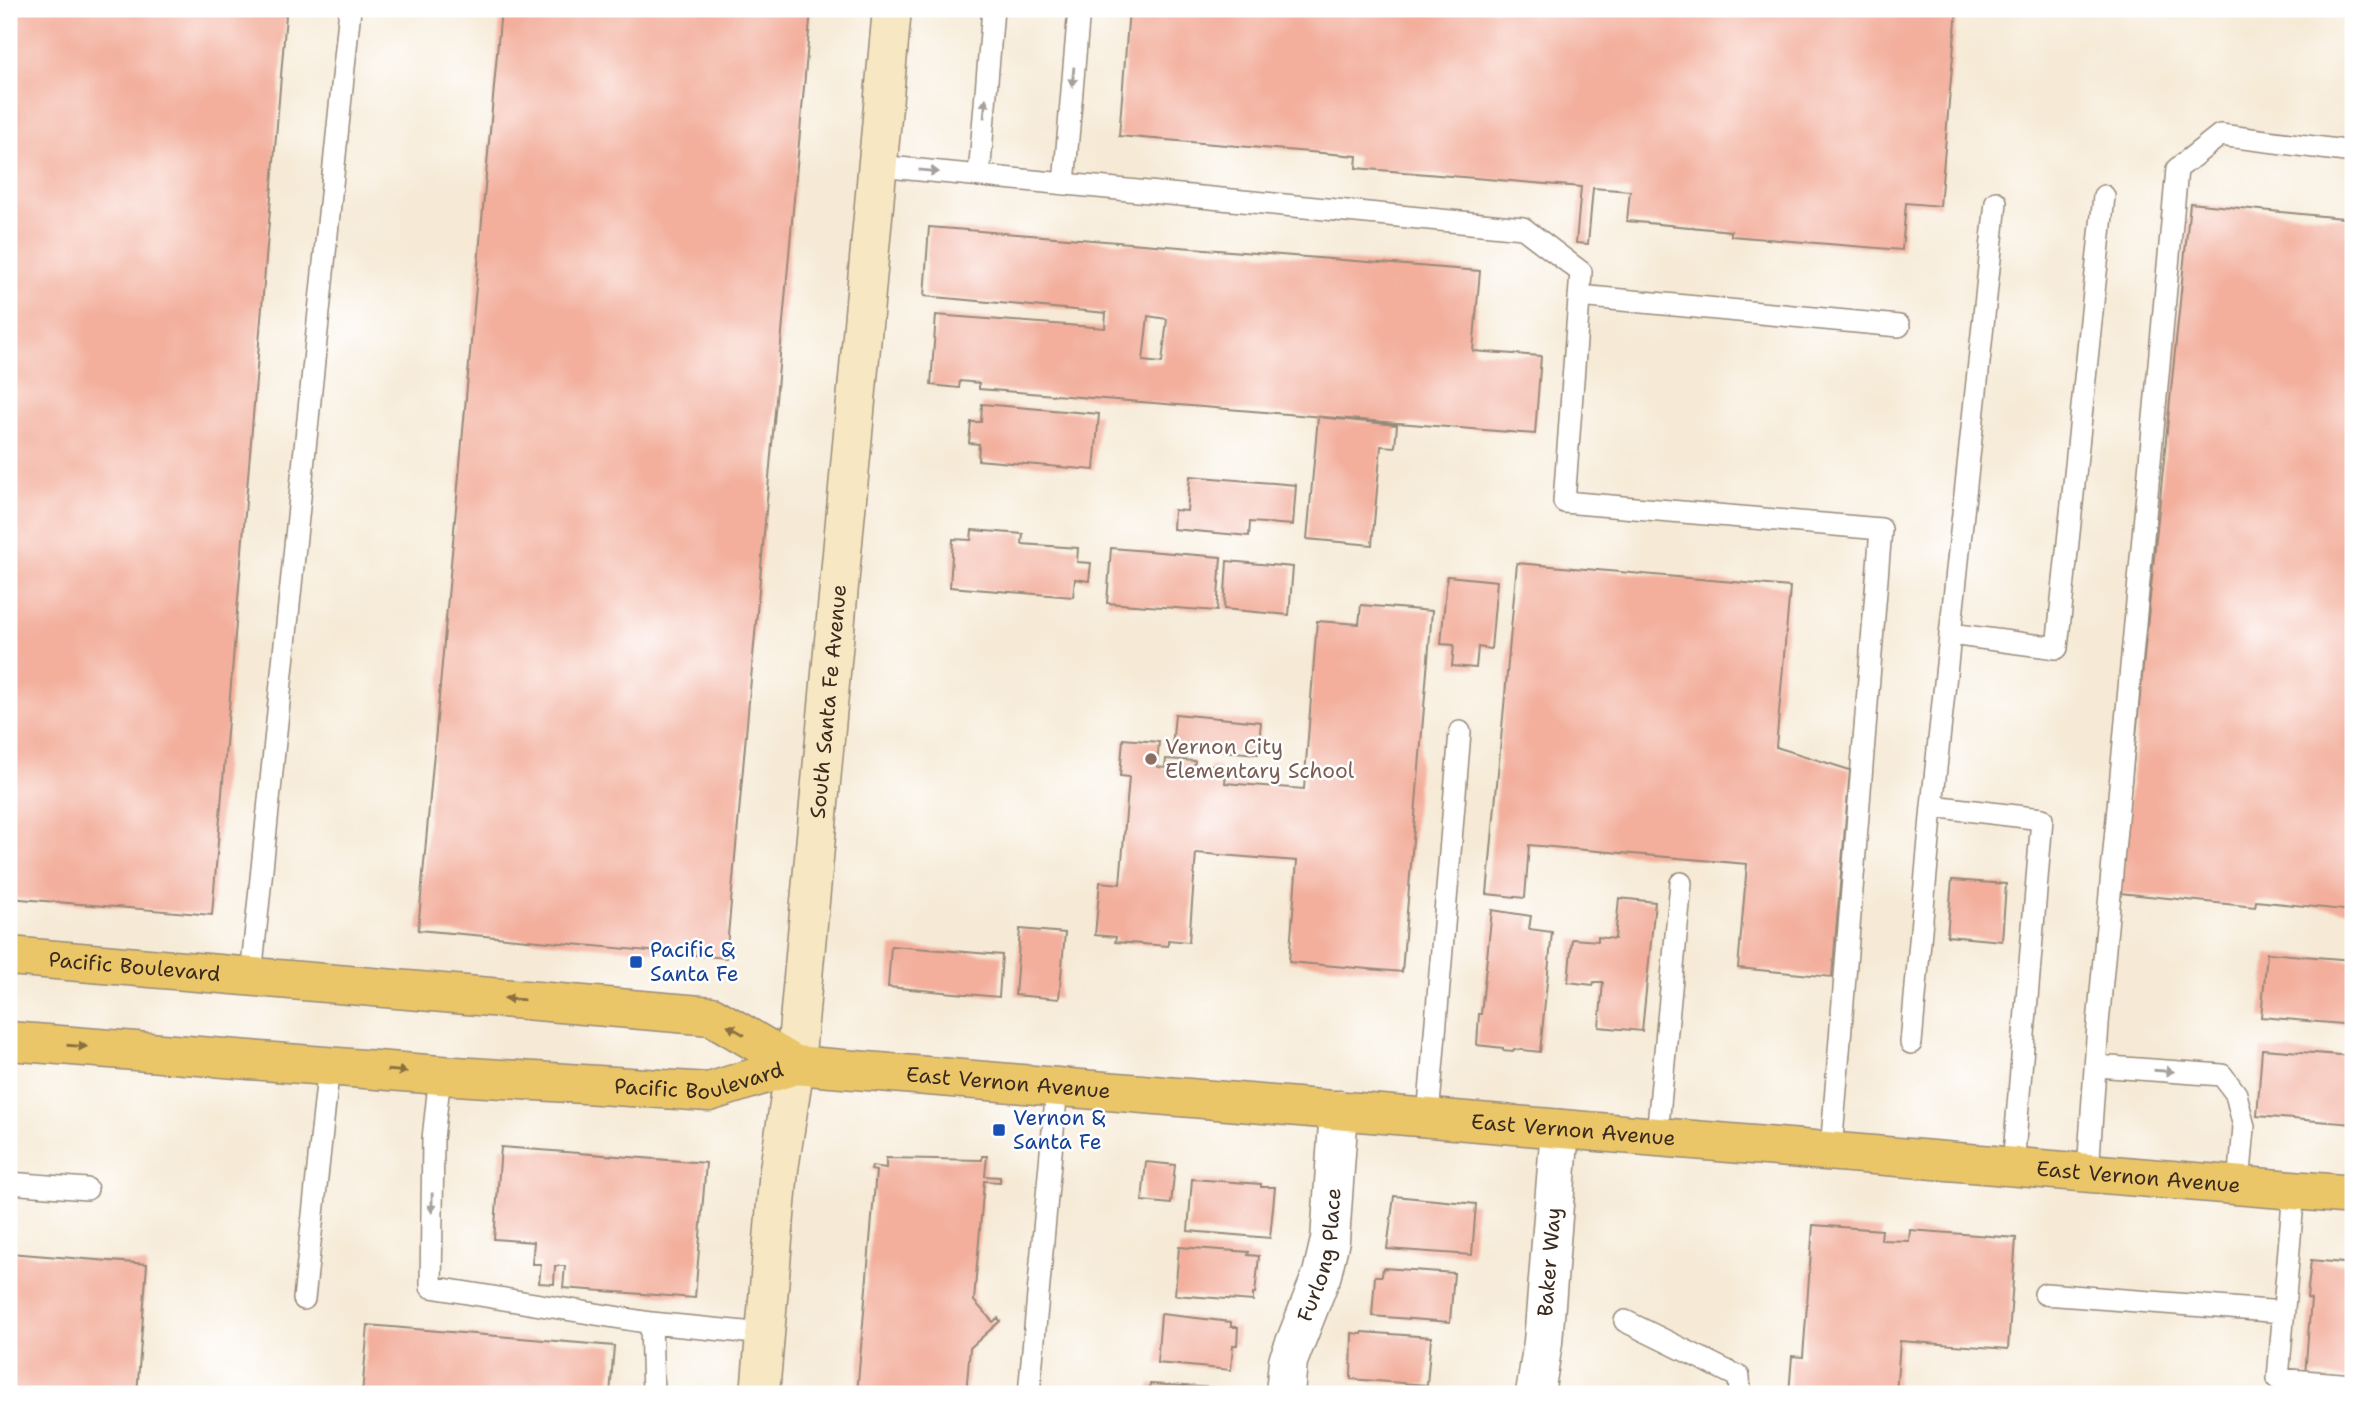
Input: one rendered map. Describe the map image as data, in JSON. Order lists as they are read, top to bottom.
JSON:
{
  "streets": {
    "main road": ["South Santa Fe Avenue", "Pacific Boulevard", "East Vernon Avenue"],
    "street": ["Furlong Place", "Baker Way"]
  },
  "crossings": [
    ["South Santa Fe Avenue", "Pacific Boulevard"],
    ["South Santa Fe Avenue", "East Vernon Avenue"],
    ["Pacific Boulevard", "East Vernon Avenue"],
    ["East Vernon Avenue", "Furlong Place"],
    ["East Vernon Avenue", "Baker Way"]
  ],
  "places": {
    "other": ["Vernon City Elementary School"],
    "transit": ["Pacific & Santa Fe", "Vernon & Santa Fe"]
  }
}
